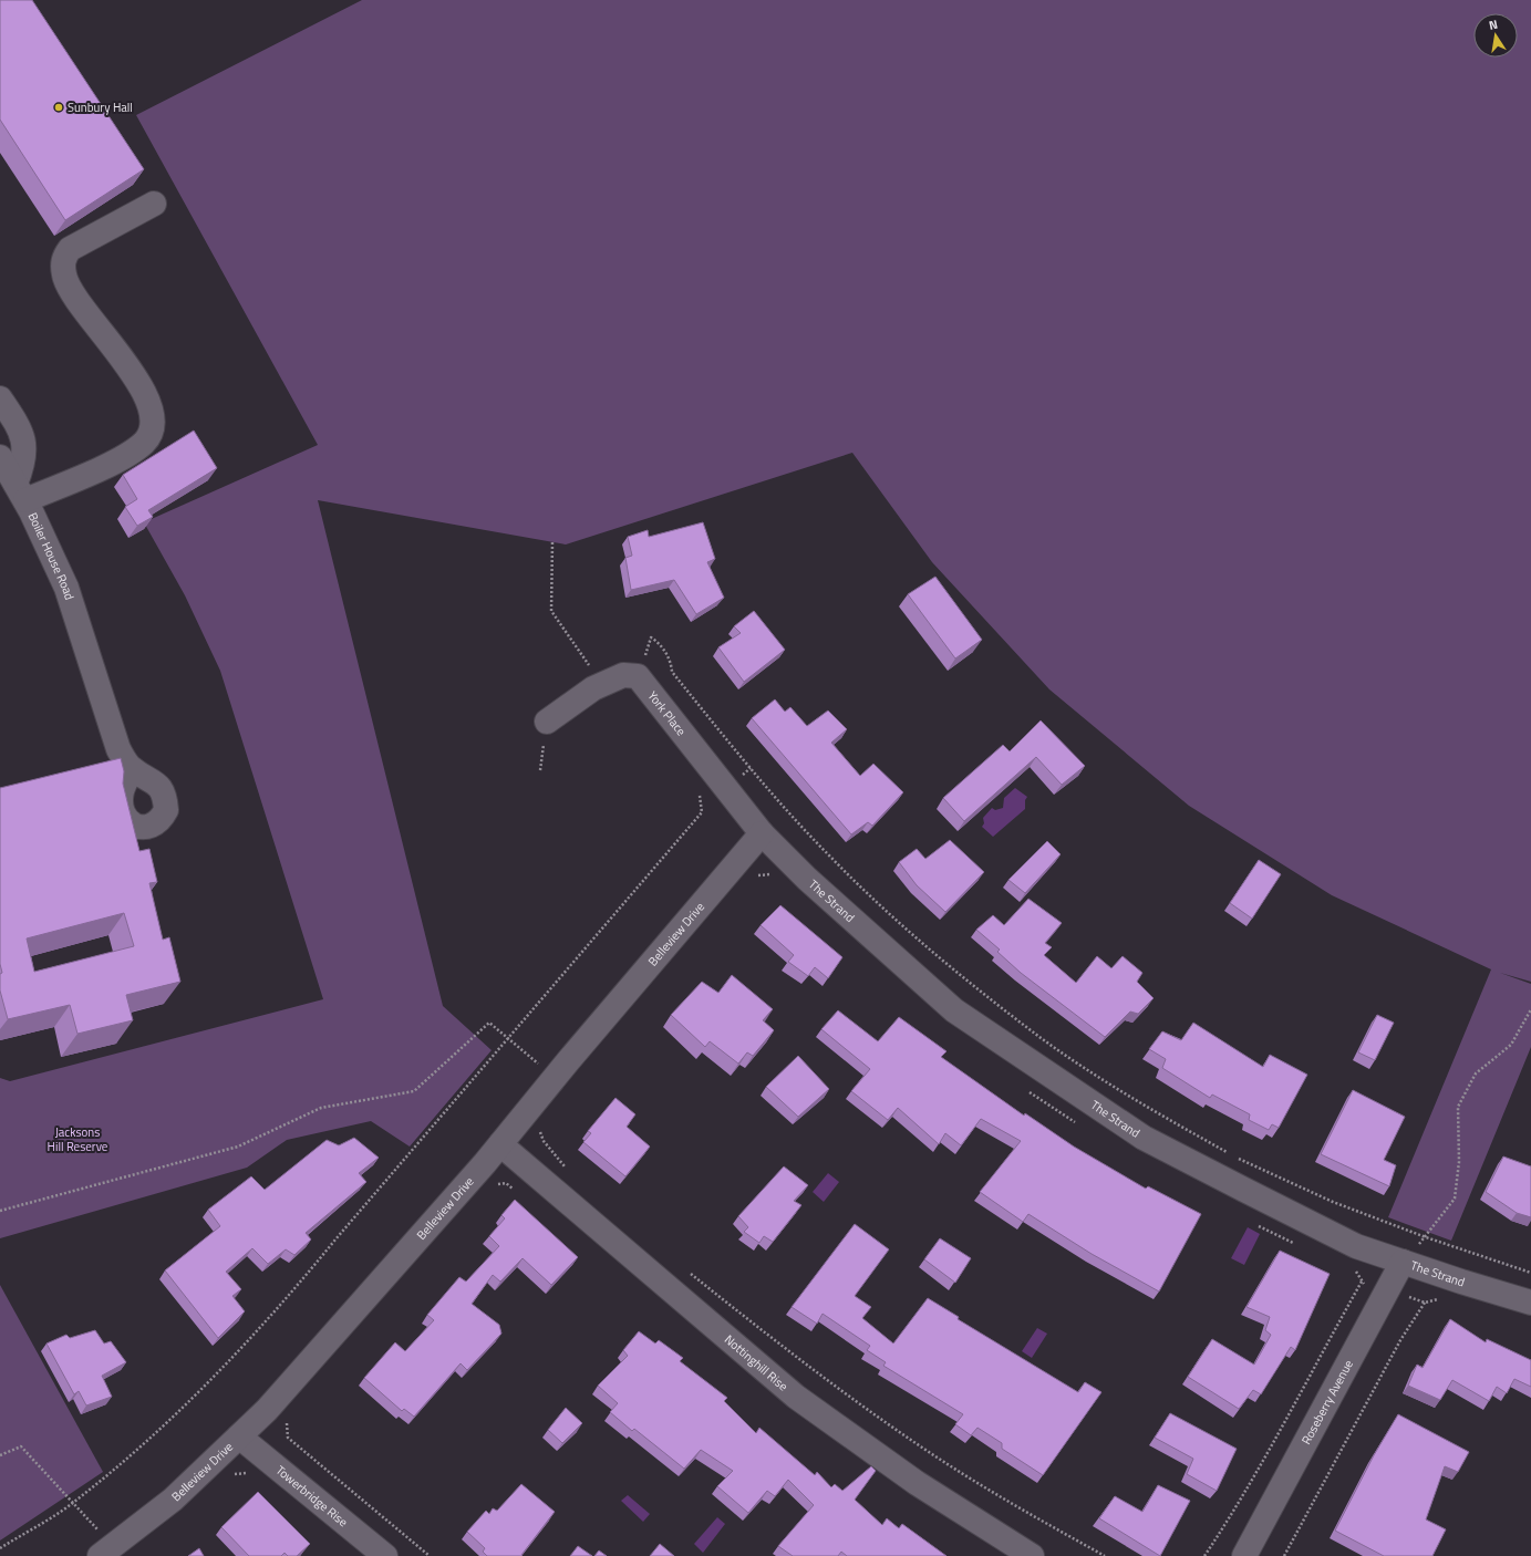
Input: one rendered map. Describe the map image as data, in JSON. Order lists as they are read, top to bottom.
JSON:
{
  "streets": {
    "street": [
      "Boiler House Road",
      "York Place",
      "The Strand",
      "Belleview Drive",
      "Nottinghill Rise",
      "Roseberry Avenue",
      "Towerbridge Rise"
    ]
  },
  "crossings": [
    ["York Place", "The Strand"],
    ["York Place", "Belleview Drive"],
    ["The Strand", "Belleview Drive"],
    ["The Strand", "Roseberry Avenue"],
    ["Belleview Drive", "Nottinghill Rise"],
    ["Belleview Drive", "Towerbridge Rise"]
  ],
  "parks": ["Jacksons Hill Reserve"],
  "places": ["Sunbury Hall"],
  "north": "top"
}
